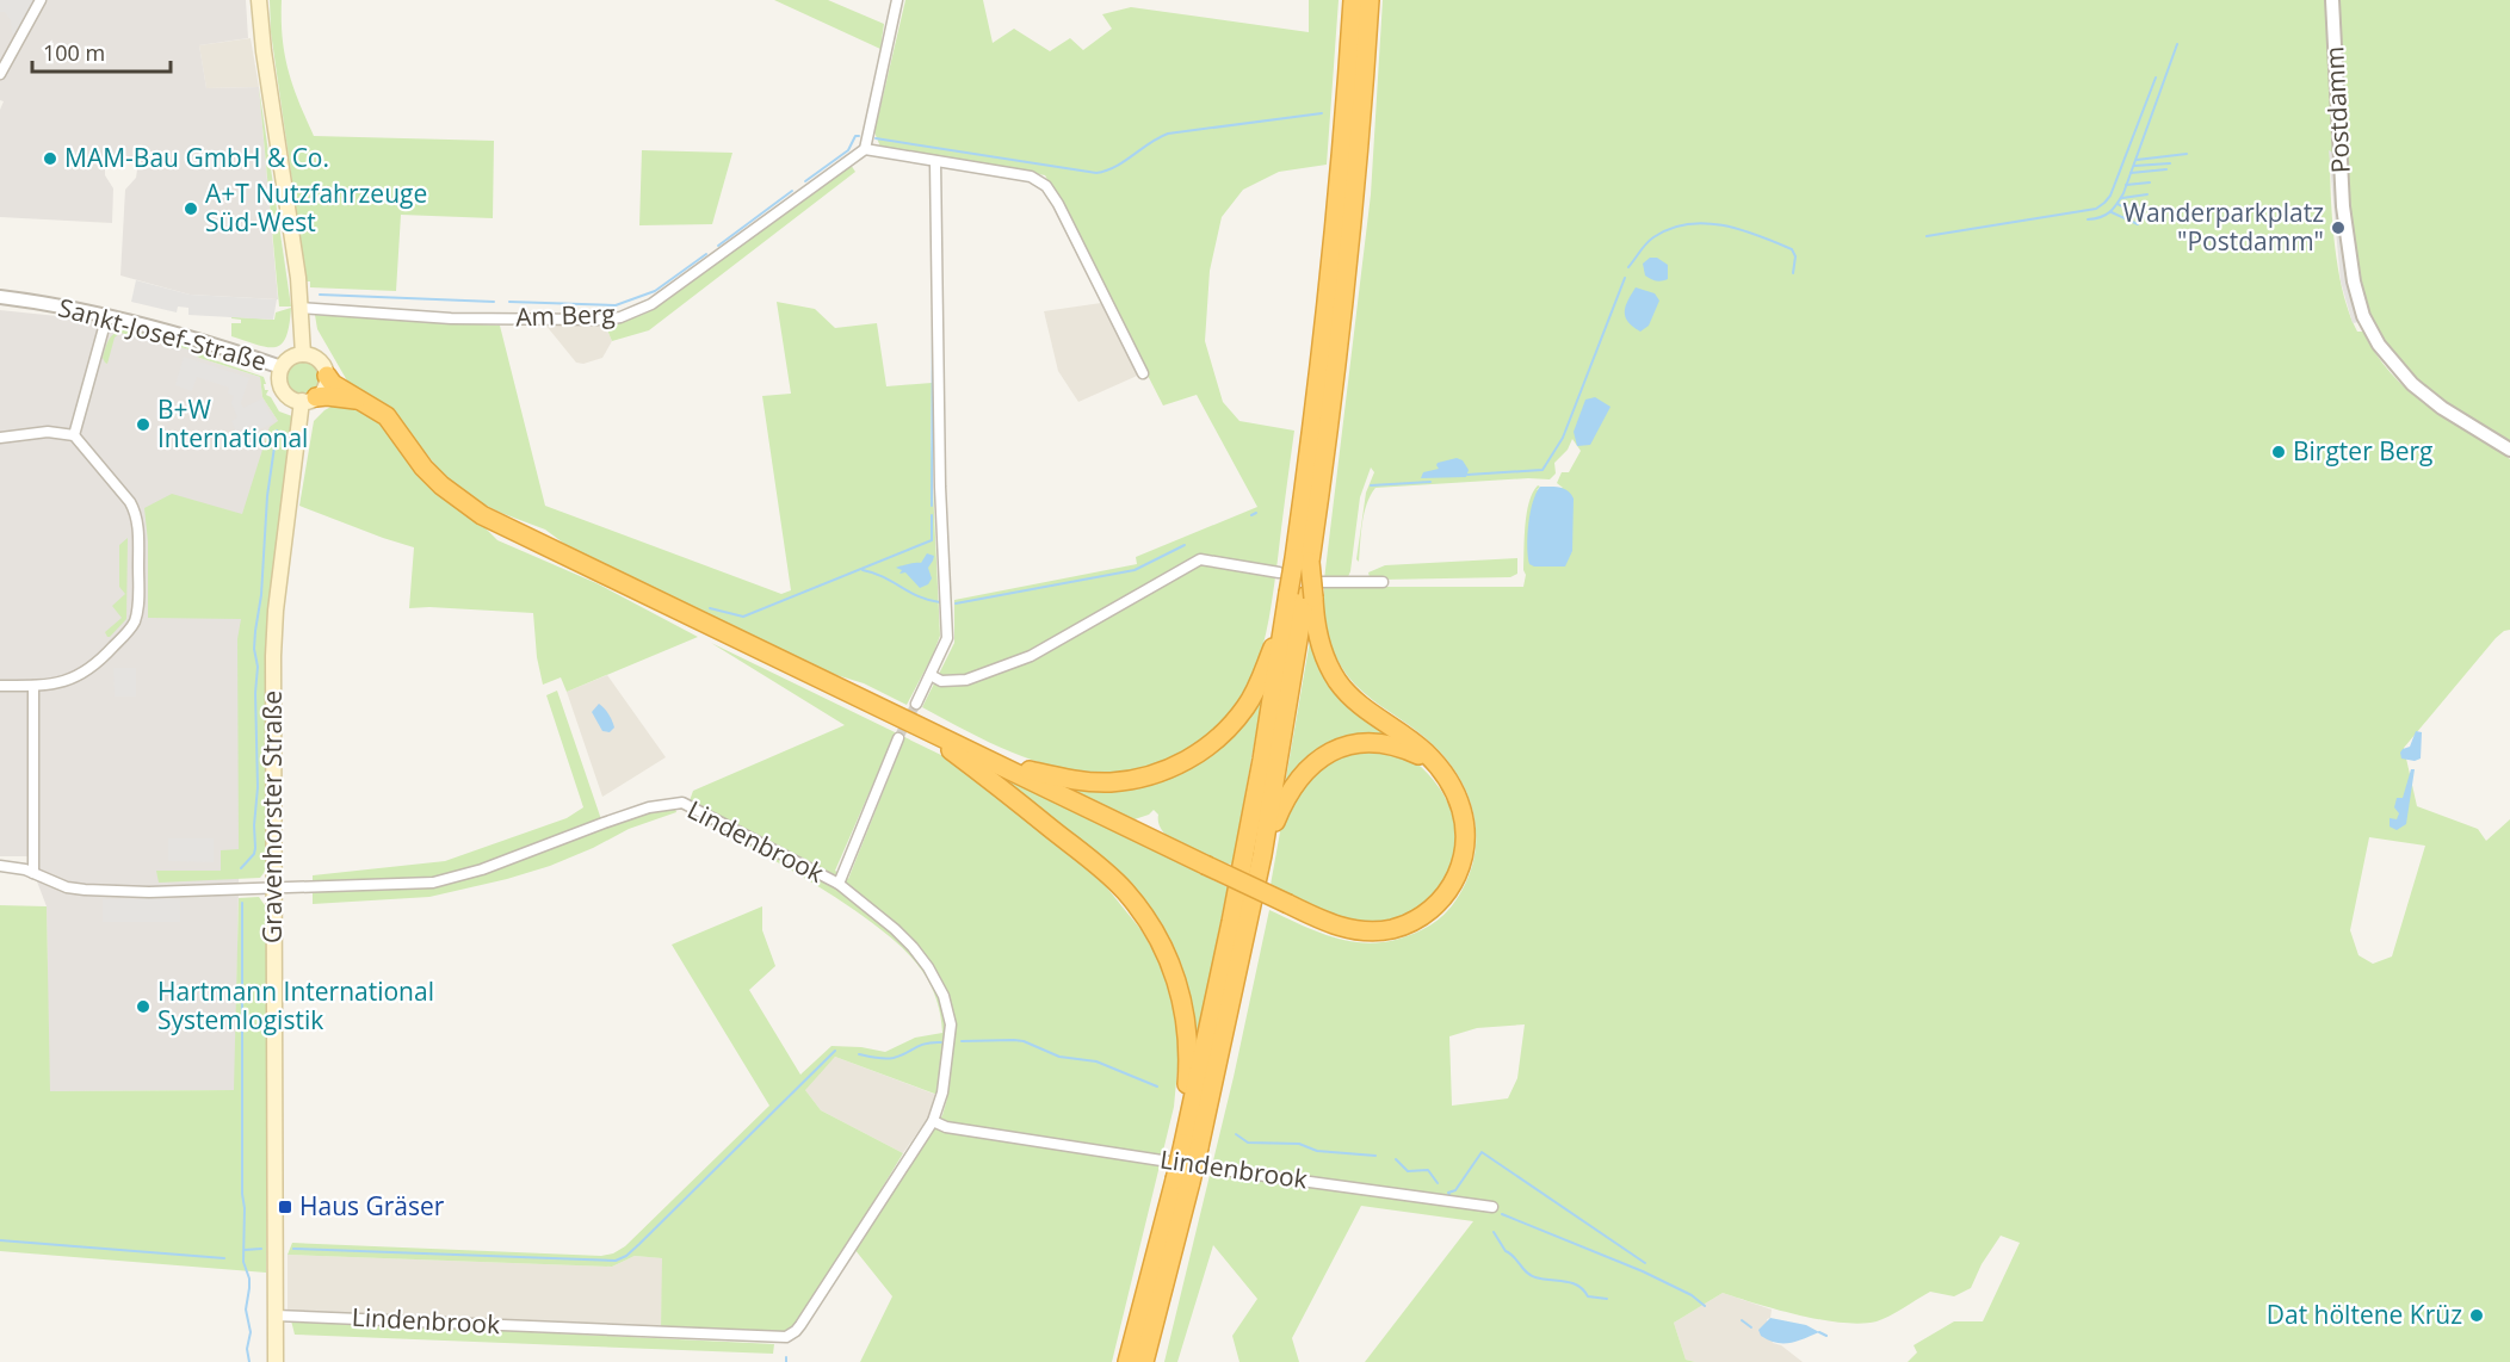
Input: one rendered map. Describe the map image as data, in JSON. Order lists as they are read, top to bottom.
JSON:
{
  "streets": {
    "main road": ["Gravenhorster Straße"],
    "street": [
      "Postdamm",
      "Am Berg",
      "Sankt-Josef-Straße",
      "Lindenbrook"
    ]
  },
  "crossings": [
    ["Sankt-Josef-Straße", "Gravenhorster Straße"],
    ["Gravenhorster Straße", "Lindenbrook"]
  ],
  "places": {
    "other": [
      "MAM-Bau GmbH & Co.",
      "A+T Nutzfahrzeuge Süd-West",
      "Wanderparkplatz \"Postdamm\"",
      "B+W International",
      "Birgter Berg",
      "Hartmann International Systemlogistik",
      "Dat höltene Krüz"
    ],
    "transit": ["Haus Gräser"]
  },
  "scale_bar": "100 m"
}
